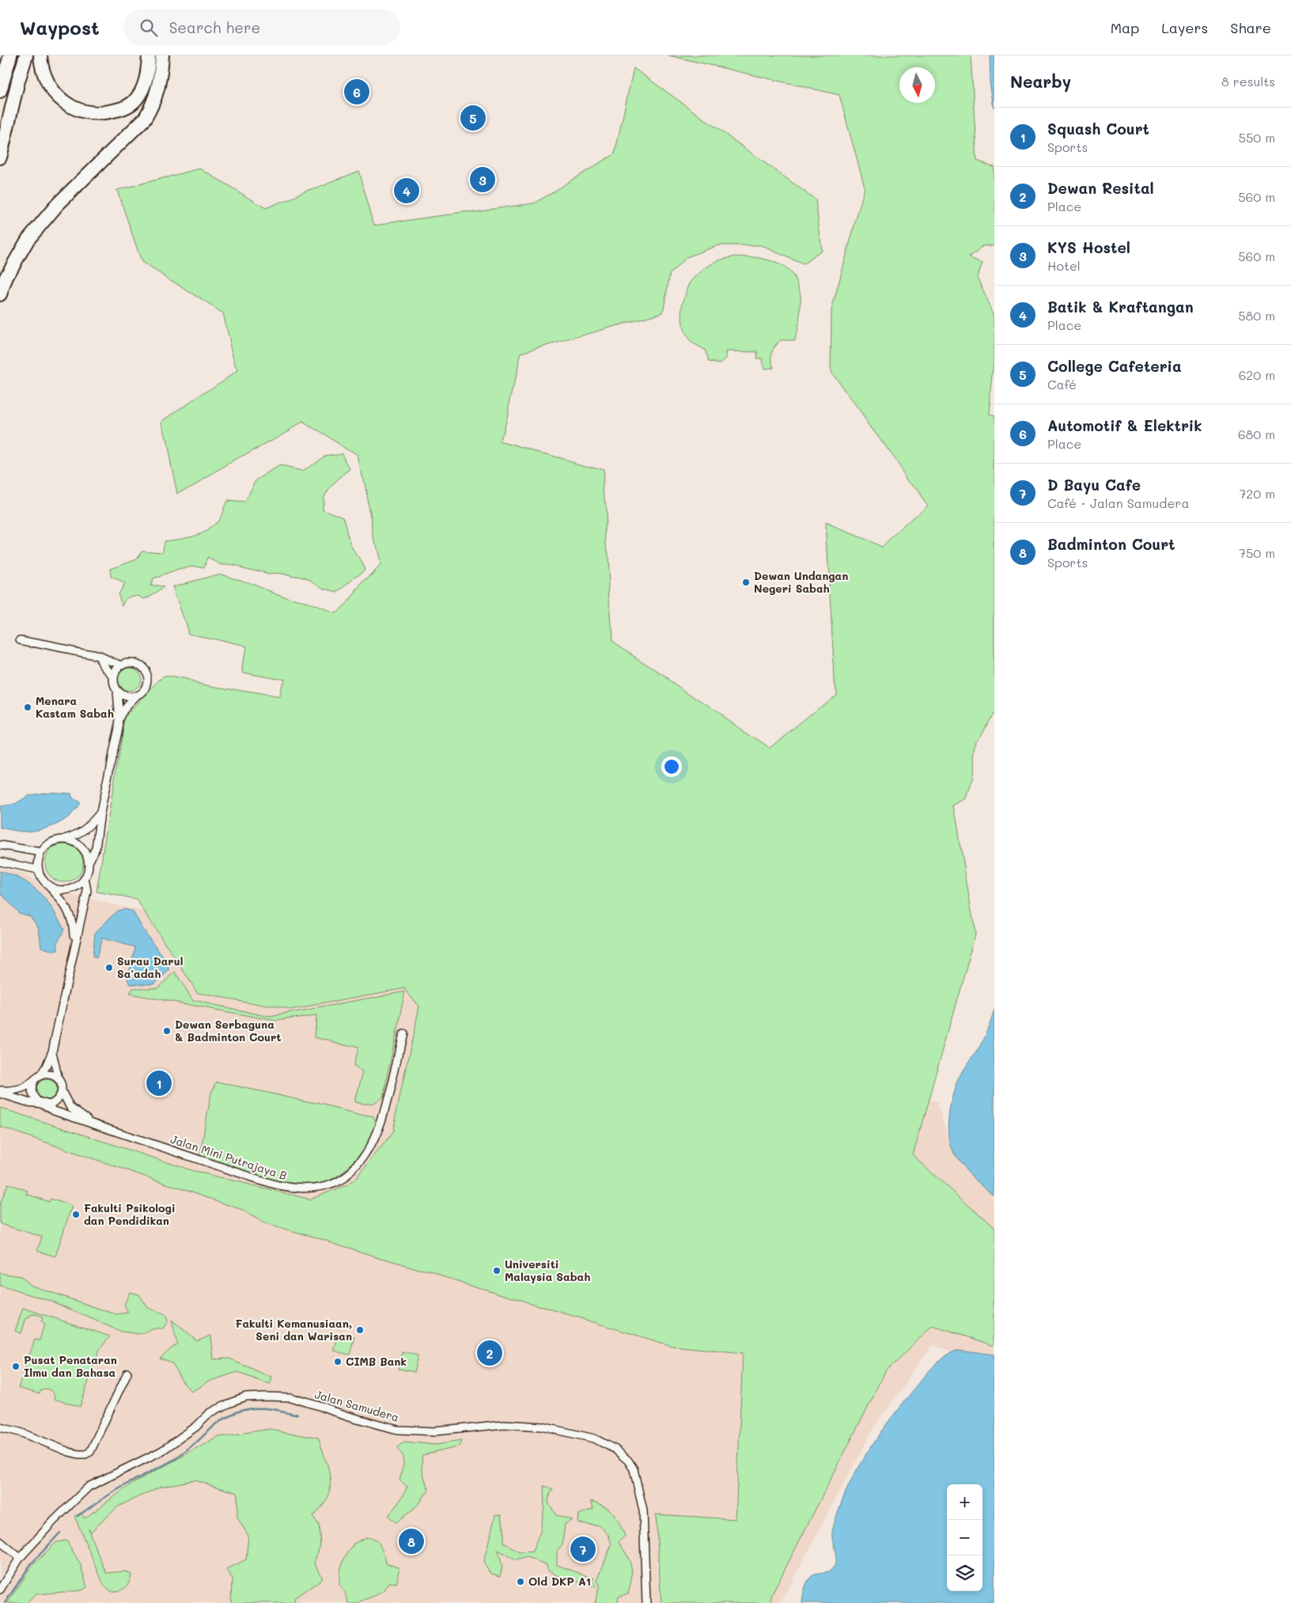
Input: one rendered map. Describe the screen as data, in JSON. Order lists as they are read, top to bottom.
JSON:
{
  "streets": {
    "street": ["Jalan Mini Putrajaya B", "Jalan Samudera"]
  },
  "places": [
    "Dewan Undangan Negeri Sabah",
    "Menara Kastam Sabah",
    "Surau Darul Sa'adah",
    "Dewan Serbaguna & Badminton Court",
    "Fakulti Psikologi dan Pendidikan",
    "Universiti Malaysia Sabah",
    "Fakulti Kemanusiaan, Seni dan Warisan",
    "CIMB Bank",
    "Pusat Penataran Ilmu dan Bahasa",
    "Old DKP A1"
  ],
  "north": "bottom",
  "page": {
    "header": "Waypost",
    "search": "Search here",
    "nav": ["Map", "Layers", "Share"],
    "heading": ["Nearby", "8 results"],
    "pins": [
      "6",
      "5",
      "3",
      "4",
      "1",
      "2",
      "8",
      "7"
    ],
    "list": [
      {
        "mark": "1",
        "name": "Squash Court",
        "note": "Sports",
        "value": "550 m"
      },
      {
        "mark": "2",
        "name": "Dewan Resital",
        "note": "Place",
        "value": "560 m"
      },
      {
        "mark": "3",
        "name": "KYS Hostel",
        "note": "Hotel",
        "value": "560 m"
      },
      {
        "mark": "4",
        "name": "Batik & Kraftangan",
        "note": "Place",
        "value": "580 m"
      },
      {
        "mark": "5",
        "name": "College Cafeteria",
        "note": "Café",
        "value": "620 m"
      },
      {
        "mark": "6",
        "name": "Automotif & Elektrik",
        "note": "Place",
        "value": "680 m"
      },
      {
        "mark": "7",
        "name": "D Bayu Cafe",
        "note": "Café · Jalan Samudera",
        "value": "720 m"
      },
      {
        "mark": "8",
        "name": "Badminton Court",
        "note": "Sports",
        "value": "750 m"
      }
    ],
    "map_buttons": ["+", "−"]
  }
}
